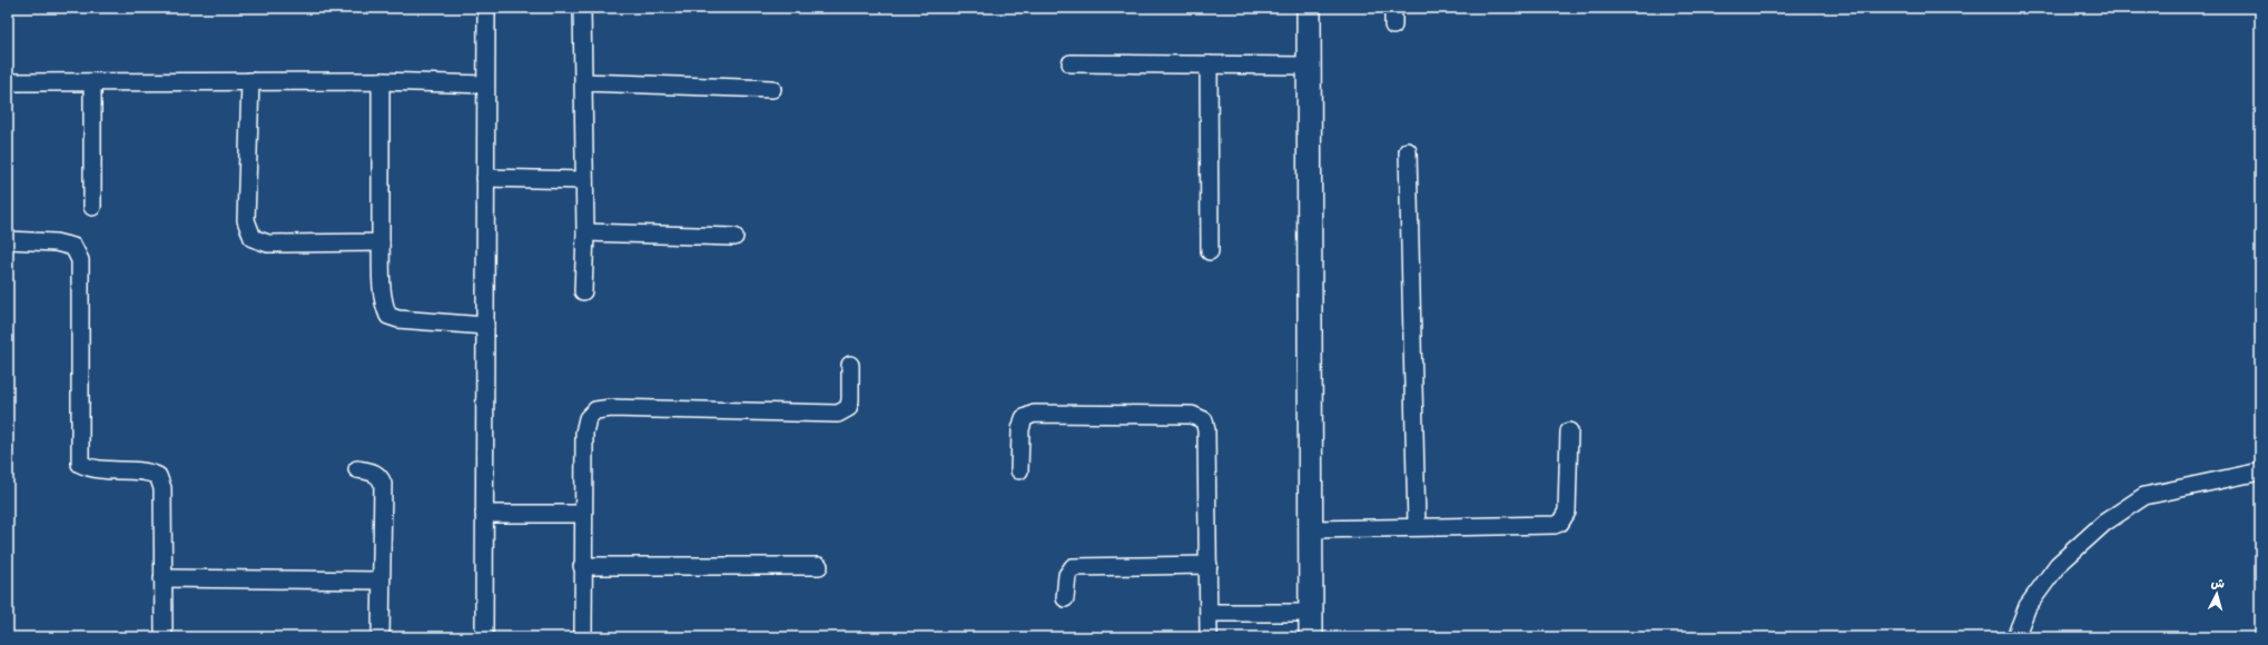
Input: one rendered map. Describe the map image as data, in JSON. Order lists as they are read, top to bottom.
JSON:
{
  "north": "top"
}
